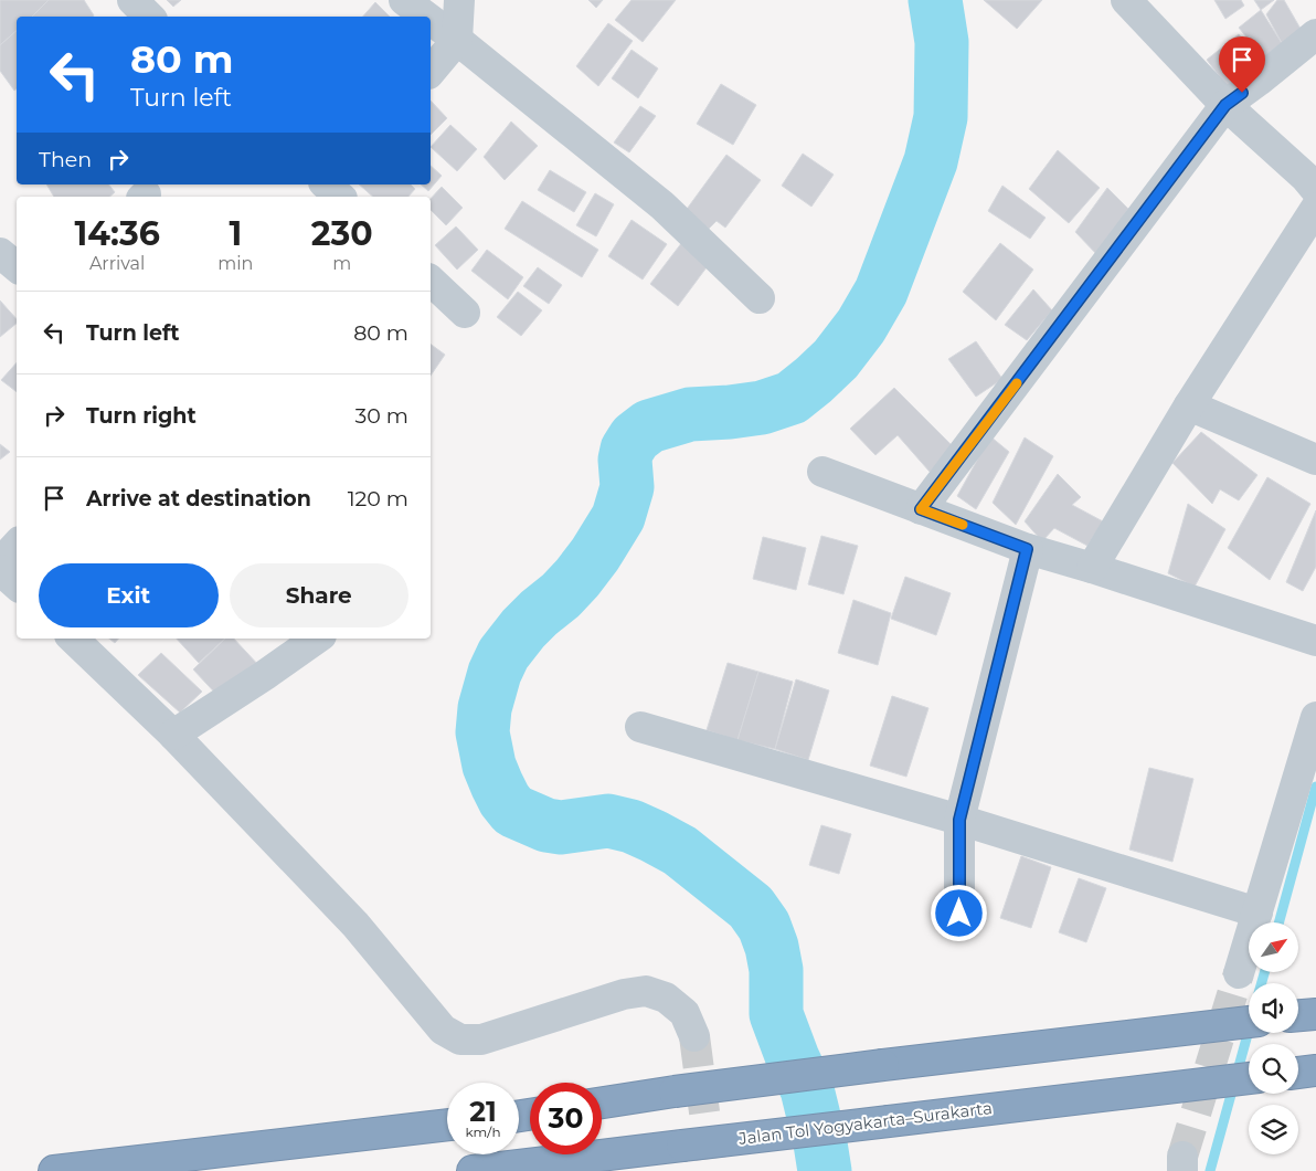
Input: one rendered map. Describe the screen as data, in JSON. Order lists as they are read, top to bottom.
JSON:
{
  "streets": {
    "highway": ["Jalan Tol Yogyakarta–Surakarta"]
  },
  "north": "top right",
  "page": {
    "turn": ["80 m", "Turn left"],
    "then": "Then",
    "eta": [
      "14:36",
      "Arrival",
      "1",
      "min",
      "230",
      "m"
    ],
    "list": [
      {
        "name": "Turn left",
        "value": "80 m"
      },
      {
        "name": "Turn right",
        "value": "30 m"
      },
      {
        "name": "Arrive at destination",
        "value": "120 m"
      }
    ],
    "buttons": ["Exit", "Share"],
    "speed": "21 km/h",
    "limit": "30"
  }
}
